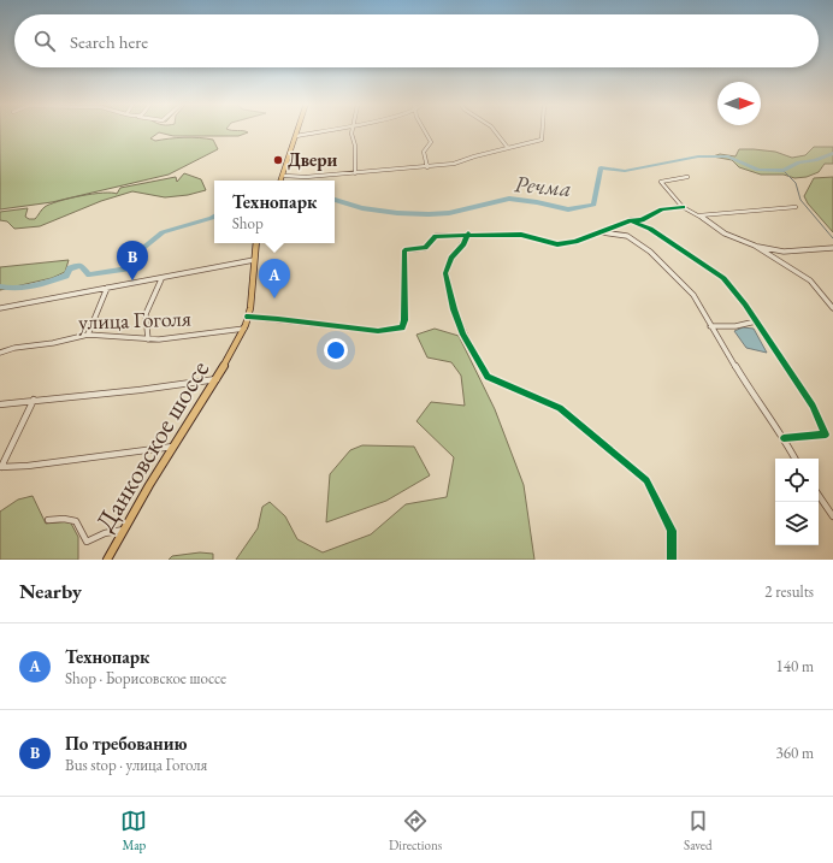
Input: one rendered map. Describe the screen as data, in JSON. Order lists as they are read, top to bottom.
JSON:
{
  "streets": {
    "main road": ["Данковское шоссе"],
    "street": ["улица Гоголя"]
  },
  "crossings": [
    ["улица Гоголя", "Данковское шоссе"]
  ],
  "water": ["Речма"],
  "places": ["Двери"],
  "north": "right",
  "page": {
    "search": "Search here",
    "popup": ["Технопарк", "Shop"],
    "pins": ["B", "A"],
    "heading": ["Nearby", "2 results"],
    "list": [
      {
        "mark": "A",
        "name": "Технопарк",
        "note": "Shop · Борисовское шоссе",
        "value": "140 m"
      },
      {
        "mark": "B",
        "name": "По требованию",
        "note": "Bus stop · улица Гоголя",
        "value": "360 m"
      }
    ],
    "nav": ["Map", "Directions", "Saved"]
  }
}
